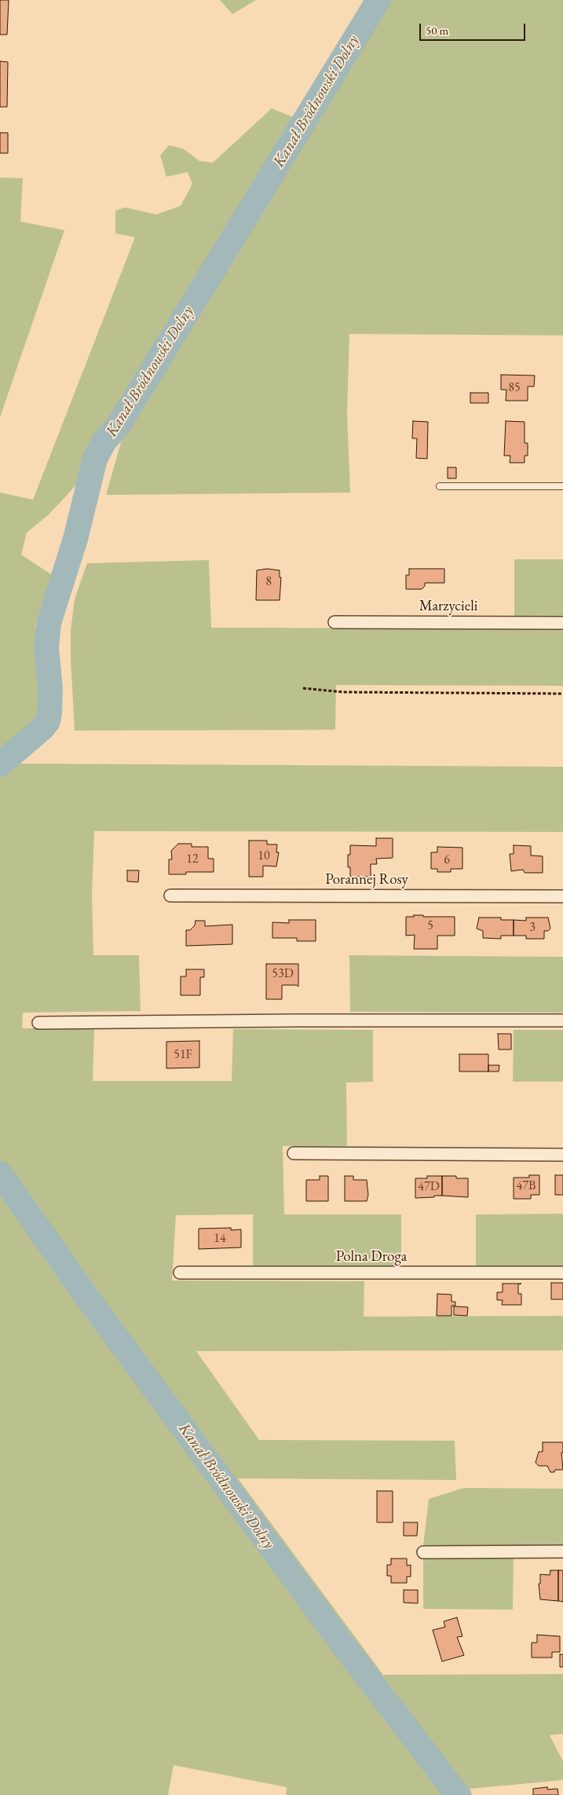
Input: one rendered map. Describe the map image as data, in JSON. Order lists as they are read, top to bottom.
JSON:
{
  "streets": {
    "street": ["Marzycieli", "Porannej Rosy", "Polna Droga"]
  },
  "water": ["Kanał Bródnowski Dolny"],
  "house_numbers": [
    "85",
    "8",
    "10",
    "12",
    "6",
    "5",
    "3",
    "53D",
    "51F",
    "47B",
    "47D",
    "14"
  ],
  "scale_bar": "50 m"
}
